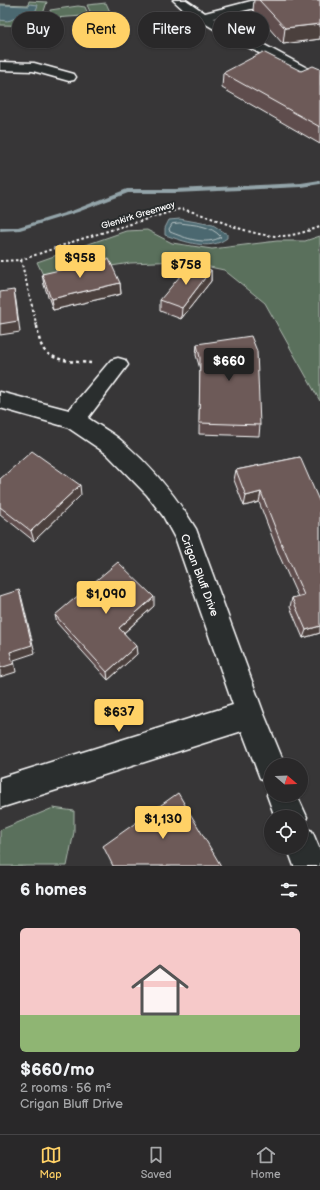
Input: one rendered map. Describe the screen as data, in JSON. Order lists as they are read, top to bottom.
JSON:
{
  "streets": {
    "street": ["Crigan Bluff Drive"],
    "path": ["Glenkirk Greenway"]
  },
  "north": "right",
  "page": {
    "chip": [
      "Buy",
      "Rent",
      "Filters",
      "New"
    ],
    "price": [
      "$958",
      "$758",
      "$660",
      "$1,090",
      "$637",
      "$1,130"
    ],
    "heading": "6 homes",
    "list": [
      {
        "name": "$660/mo",
        "note": "2 rooms · 56 m² · Crigan Bluff Drive"
      }
    ],
    "tabs": ["Map", "Saved", "Home"]
  }
}
